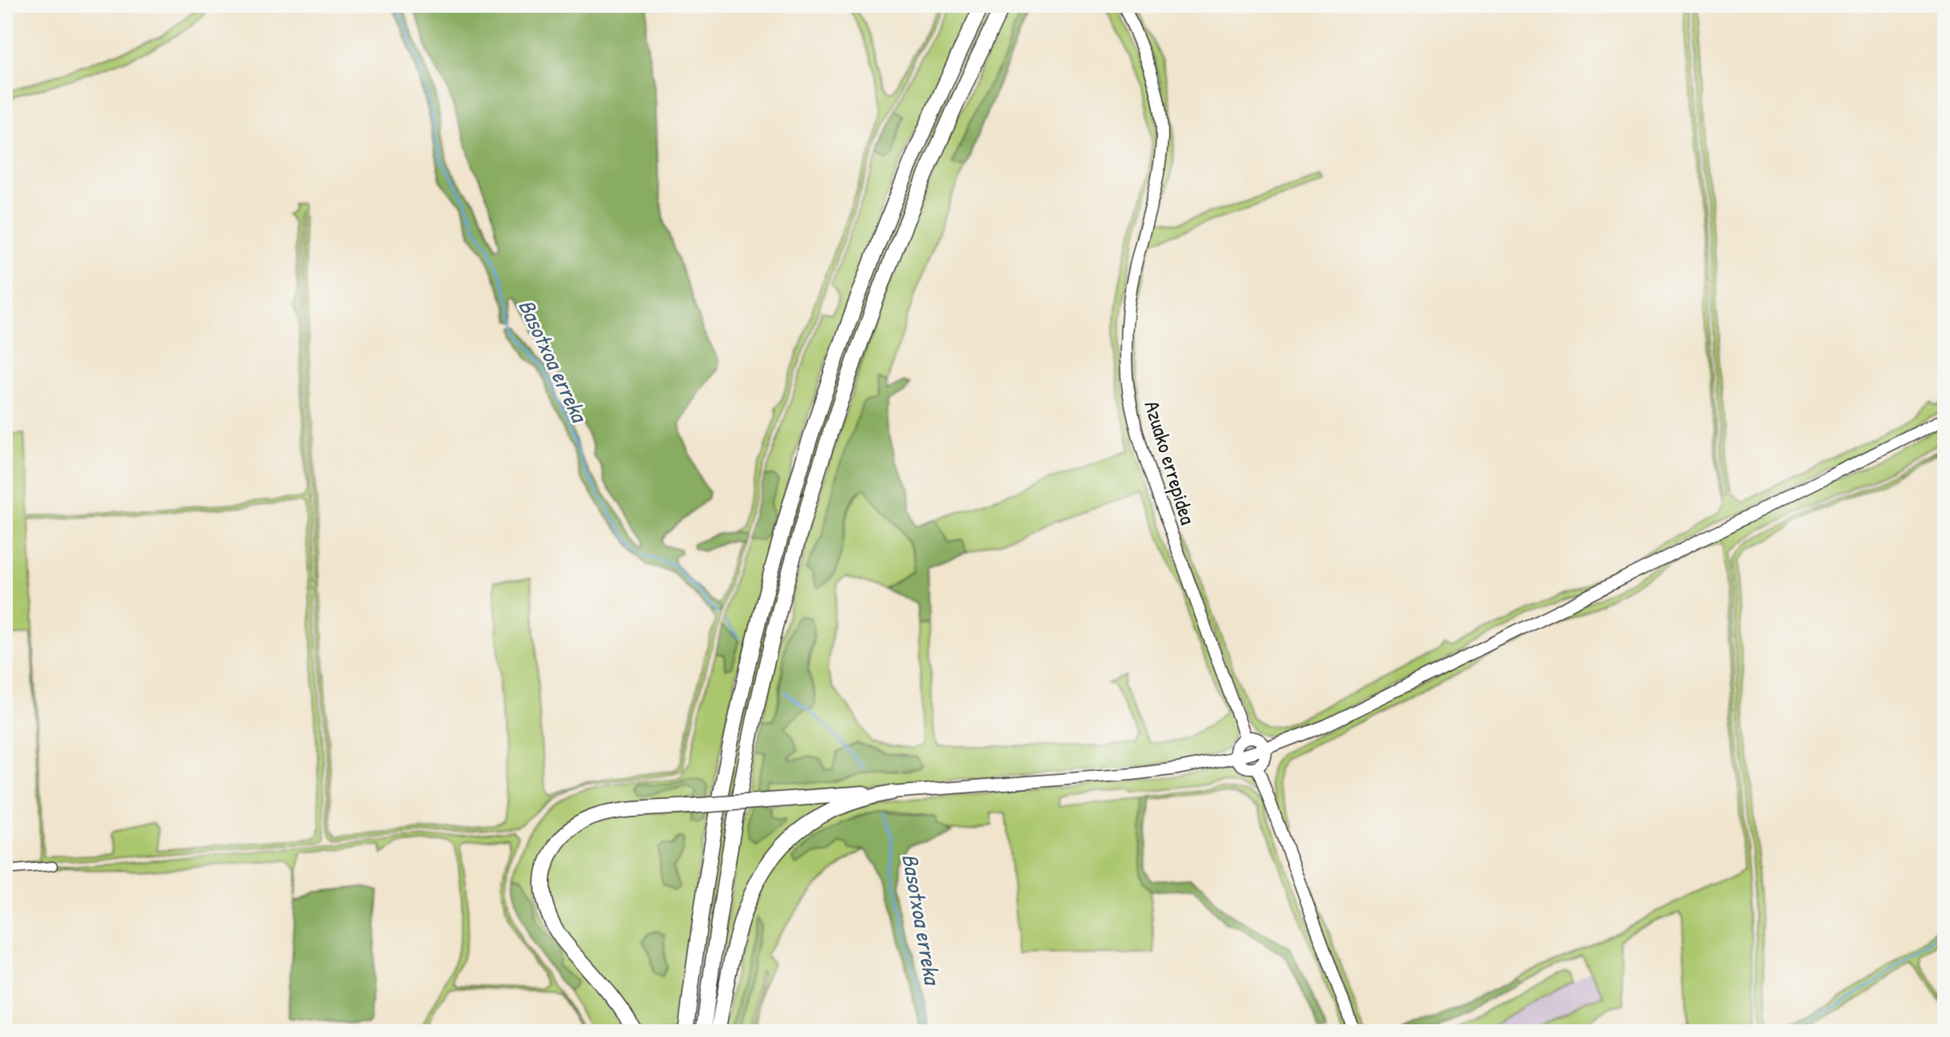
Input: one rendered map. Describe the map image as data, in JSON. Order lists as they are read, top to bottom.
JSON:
{
  "streets": {
    "main road": ["Azuako errepidea"]
  },
  "water": ["Basotxoa erreka"]
}
